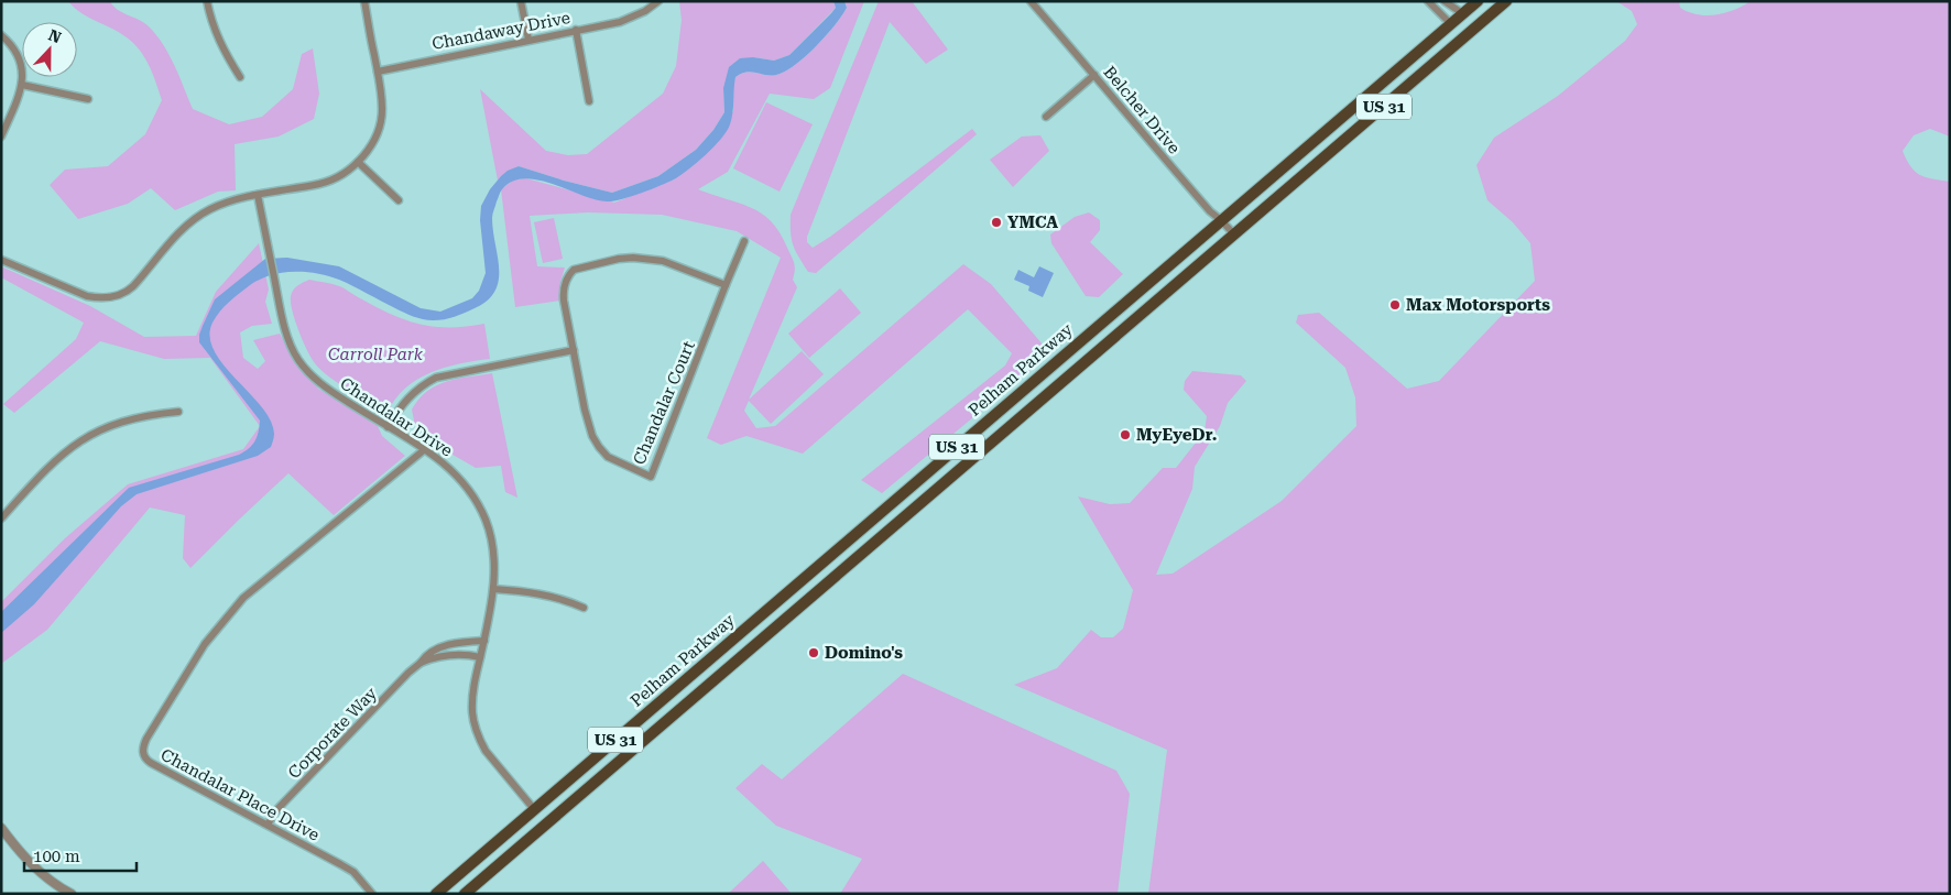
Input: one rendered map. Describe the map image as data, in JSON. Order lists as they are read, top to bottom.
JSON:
{
  "streets": {
    "main road": ["US 31", "Pelham Parkway"],
    "street": [
      "Chandaway Drive",
      "Belcher Drive",
      "Chandalar Court",
      "Chandalar Drive",
      "Corporate Way",
      "Chandalar Place Drive"
    ]
  },
  "crossings": [
    ["US 31", "Belcher Drive"],
    ["Belcher Drive", "Pelham Parkway"],
    ["Pelham Parkway", "Chandalar Drive"],
    ["Chandalar Drive", "Corporate Way"],
    ["Chandalar Drive", "Chandalar Place Drive"],
    ["Corporate Way", "Chandalar Place Drive"]
  ],
  "parks": ["Carroll Park"],
  "places": [
    "YMCA",
    "Max Motorsports",
    "MyEyeDr.",
    "Domino's"
  ],
  "scale_bar": "100 m",
  "north": "top"
}
